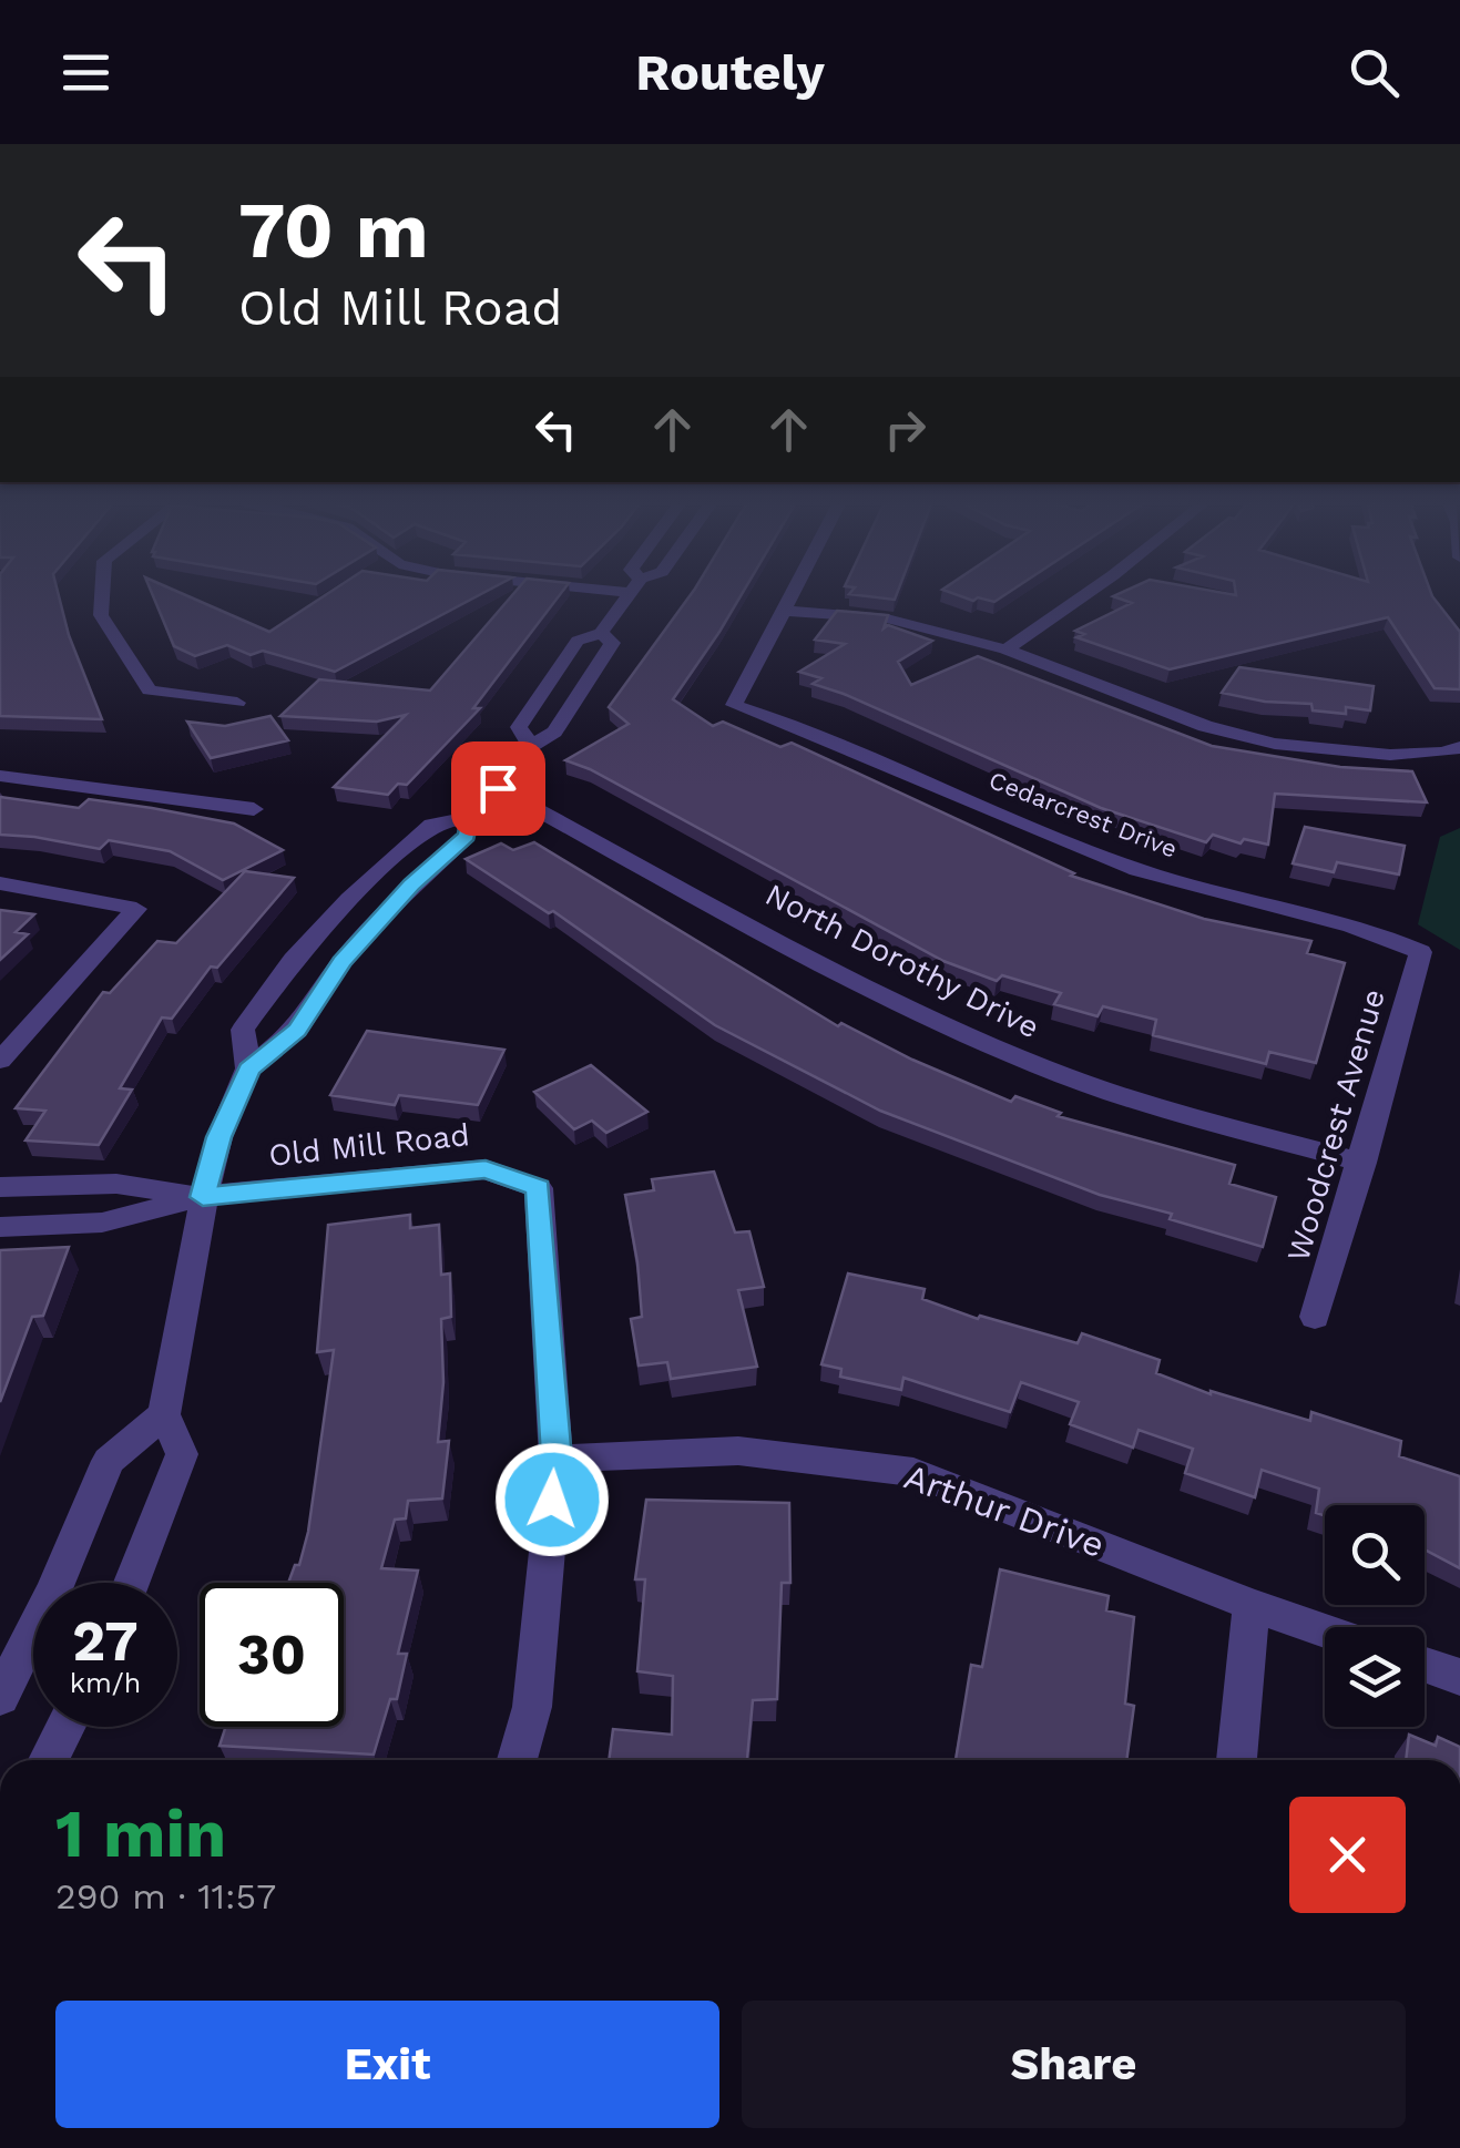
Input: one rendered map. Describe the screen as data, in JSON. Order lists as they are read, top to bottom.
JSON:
{
  "streets": {
    "street": [
      "Cedarcrest Drive",
      "North Dorothy Drive",
      "Woodcrest Avenue",
      "Old Mill Road",
      "Arthur Drive"
    ]
  },
  "crossings": [
    ["Cedarcrest Drive", "Woodcrest Avenue"],
    ["North Dorothy Drive", "Woodcrest Avenue"],
    ["Old Mill Road", "Arthur Drive"]
  ],
  "page": {
    "header": "Routely",
    "turn": ["70 m", "Old Mill Road"],
    "speed": "27 km/h",
    "limit": "30",
    "heading": ["1 min", "290 m · 11:57"],
    "buttons": ["Exit", "Share"]
  }
}
